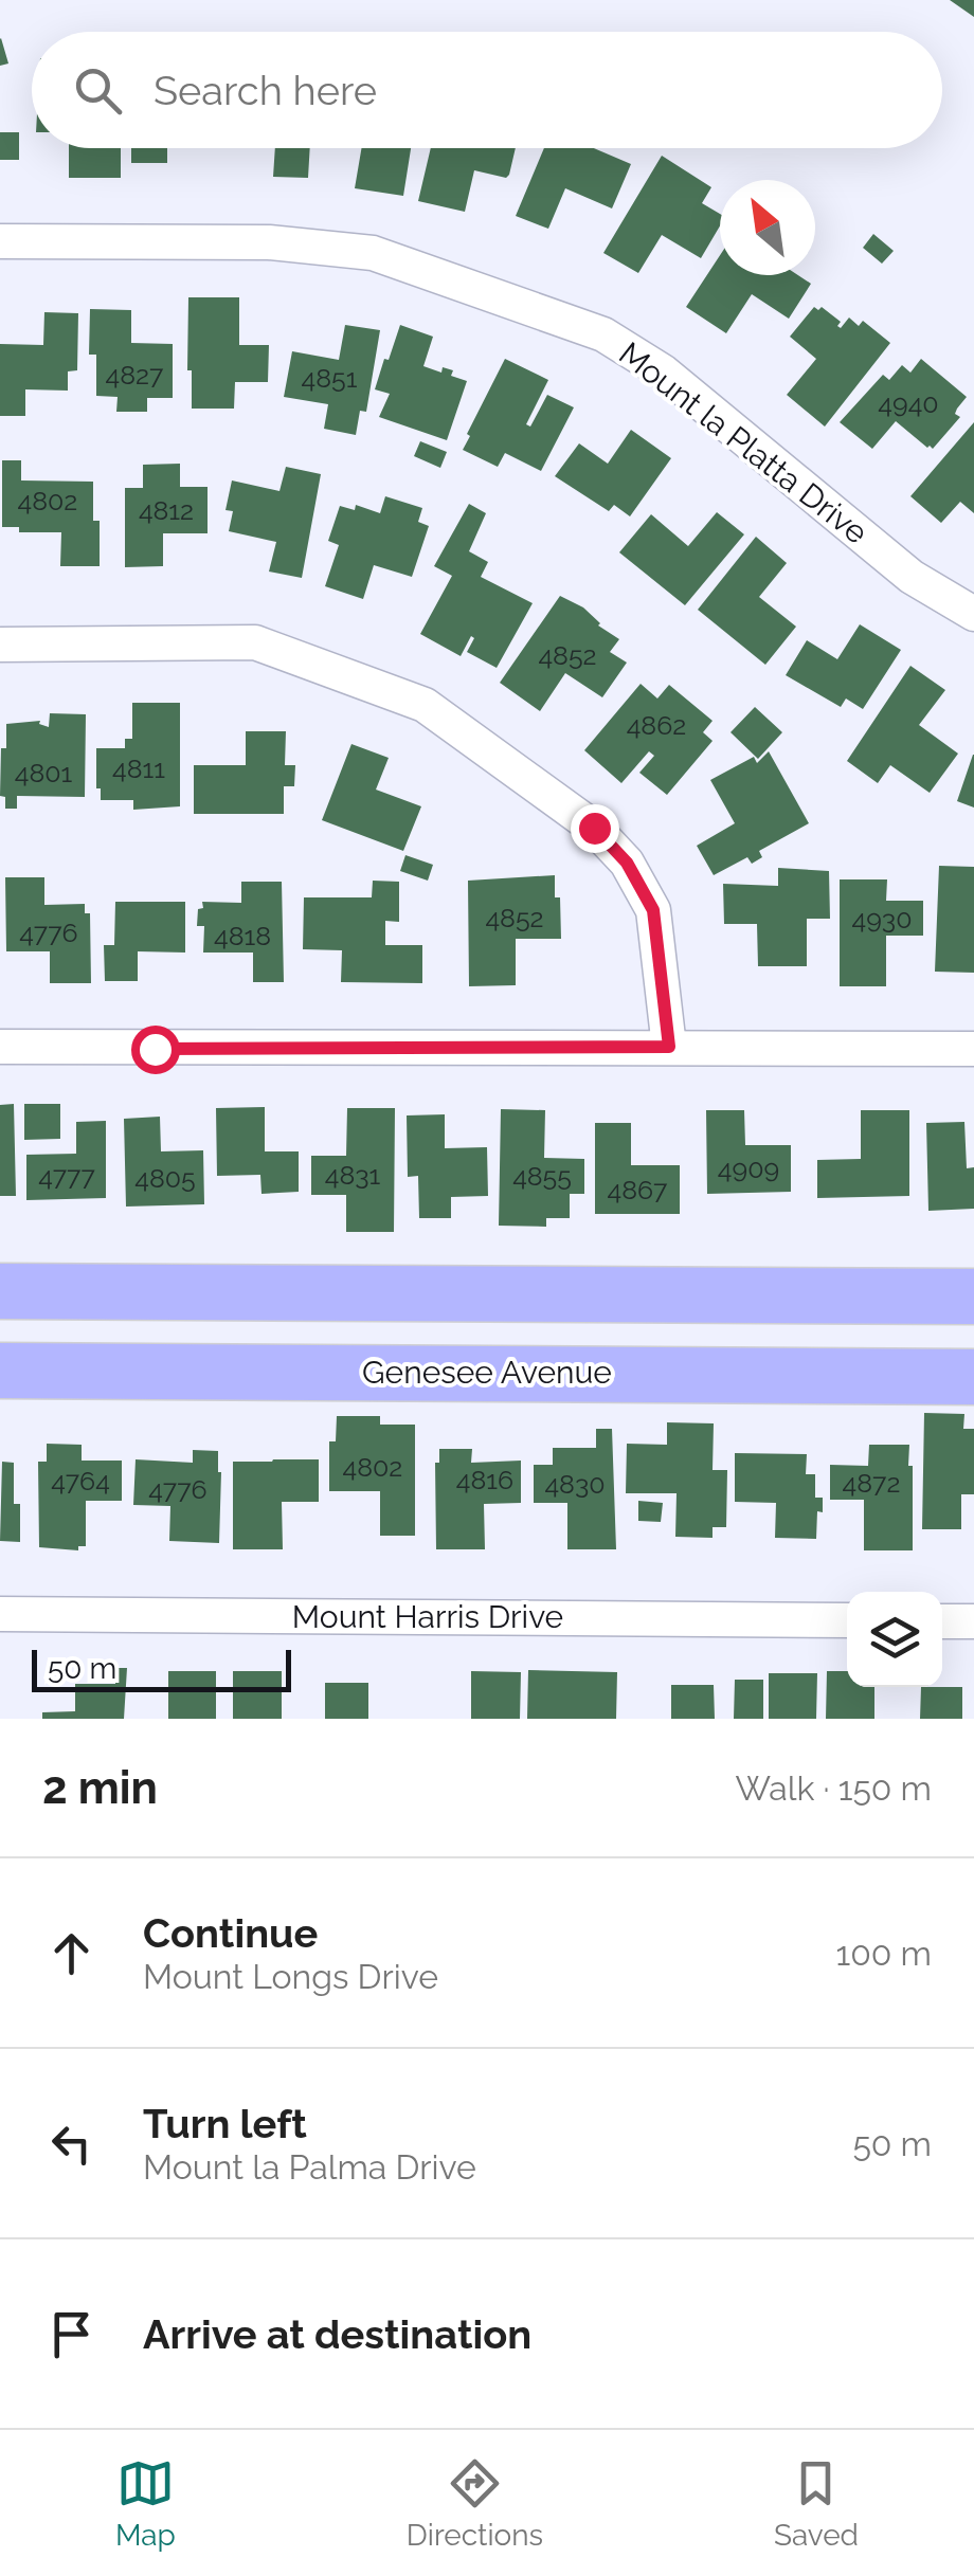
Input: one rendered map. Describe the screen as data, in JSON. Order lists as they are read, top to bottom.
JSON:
{
  "streets": {
    "main road": ["Genesee Avenue"],
    "street": ["Mount la Platta Drive", "Mount Harris Drive"]
  },
  "house_numbers": [
    "4827",
    "4851",
    "4940",
    "4802",
    "4812",
    "4852",
    "4862",
    "4811",
    "4801",
    "4852",
    "4930",
    "4776",
    "4818",
    "4909",
    "4831",
    "4777",
    "4855",
    "4805",
    "4867",
    "4802",
    "4816",
    "4764",
    "4872",
    "4830",
    "4776"
  ],
  "scale_bar": "50 m",
  "north": "top left",
  "page": {
    "search": "Search here",
    "scale": "50 m",
    "heading": ["2 min", "Walk · 150 m"],
    "list": [
      ["Continue", "Mount Longs Drive", "100 m"],
      ["Turn left", "Mount la Palma Drive", "50 m"],
      "Arrive at destination"
    ],
    "nav": ["Map", "Directions", "Saved"]
  }
}
